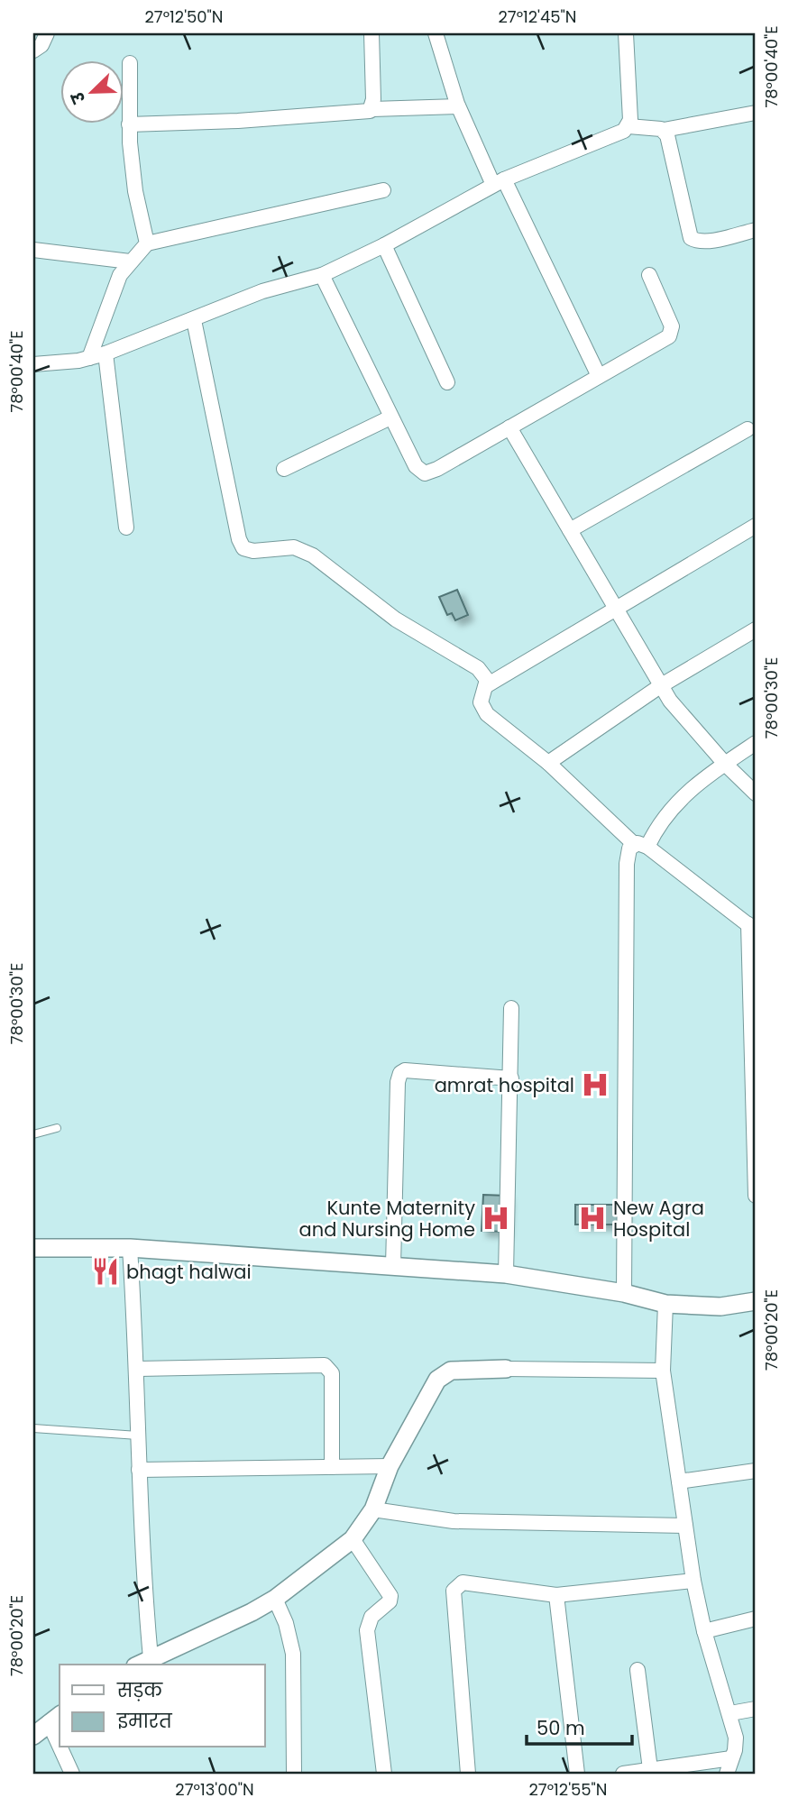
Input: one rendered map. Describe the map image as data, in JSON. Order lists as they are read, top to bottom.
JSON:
{
  "places": {
    "hospital": ["amrat hospital", "Kunte Maternity and Nursing Home", "New Agra Hospital"],
    "restaurant": ["bhagt halwai"]
  },
  "legend": ["सड़क", "इमारत"],
  "scale_bar": "50 m",
  "north": "bottom left",
  "coordinates": [
    "27°12'50\"N",
    "27°12'45\"N",
    "78°00'40\"E",
    "78°00'30\"E",
    "78°00'20\"E",
    "27°13'00\"N",
    "27°12'55\"N"
  ]
}
